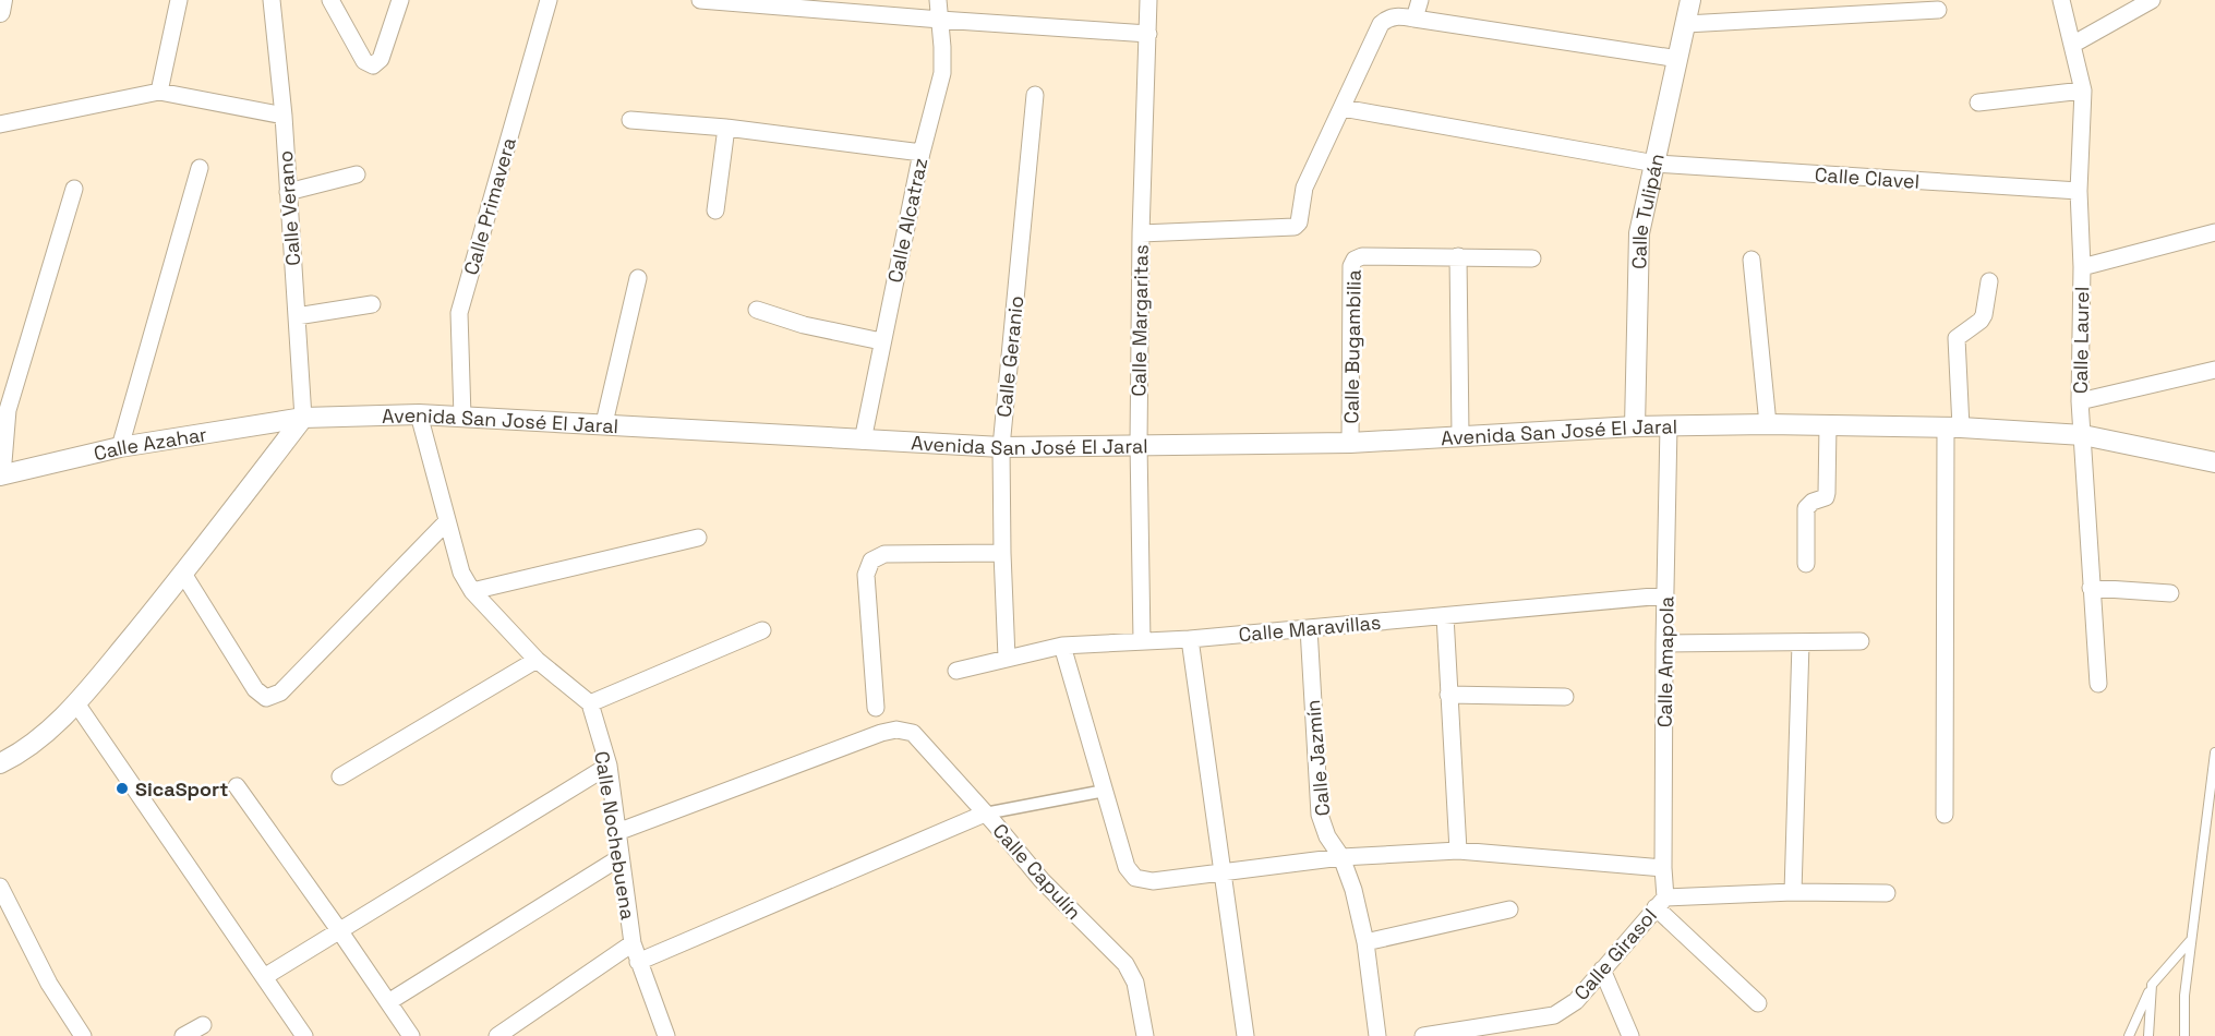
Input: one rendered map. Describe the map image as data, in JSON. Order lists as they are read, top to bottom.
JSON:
{
  "streets": {
    "street": [
      "Calle Clavel",
      "Calle Primavera",
      "Calle Verano",
      "Calle Tulipán",
      "Calle Alcatraz",
      "Calle Margaritas",
      "Calle Laurel",
      "Calle Bugambilia",
      "Calle Geranio",
      "Avenida San José El Jaral",
      "Calle Azahar",
      "Calle Maravillas",
      "Calle Amapola",
      "Calle Jazmín",
      "Calle Nochebuena",
      "Calle Capulín",
      "Calle Girasol"
    ]
  },
  "crossings": [
    ["Calle Clavel", "Calle Tulipán"],
    ["Calle Clavel", "Calle Laurel"],
    ["Calle Primavera", "Avenida San José El Jaral"],
    ["Calle Verano", "Avenida San José El Jaral"],
    ["Calle Verano", "Calle Azahar"],
    ["Calle Tulipán", "Avenida San José El Jaral"],
    ["Calle Alcatraz", "Avenida San José El Jaral"],
    ["Calle Margaritas", "Avenida San José El Jaral"],
    ["Calle Margaritas", "Calle Maravillas"],
    ["Calle Laurel", "Avenida San José El Jaral"],
    ["Calle Bugambilia", "Avenida San José El Jaral"],
    ["Calle Geranio", "Avenida San José El Jaral"],
    ["Calle Geranio", "Calle Maravillas"],
    ["Avenida San José El Jaral", "Calle Azahar"],
    ["Avenida San José El Jaral", "Calle Amapola"],
    ["Calle Maravillas", "Calle Amapola"],
    ["Calle Maravillas", "Calle Jazmín"],
    ["Calle Amapola", "Calle Girasol"],
    ["Calle Nochebuena", "Calle Capulín"]
  ],
  "places": ["SicaSport"]
}
